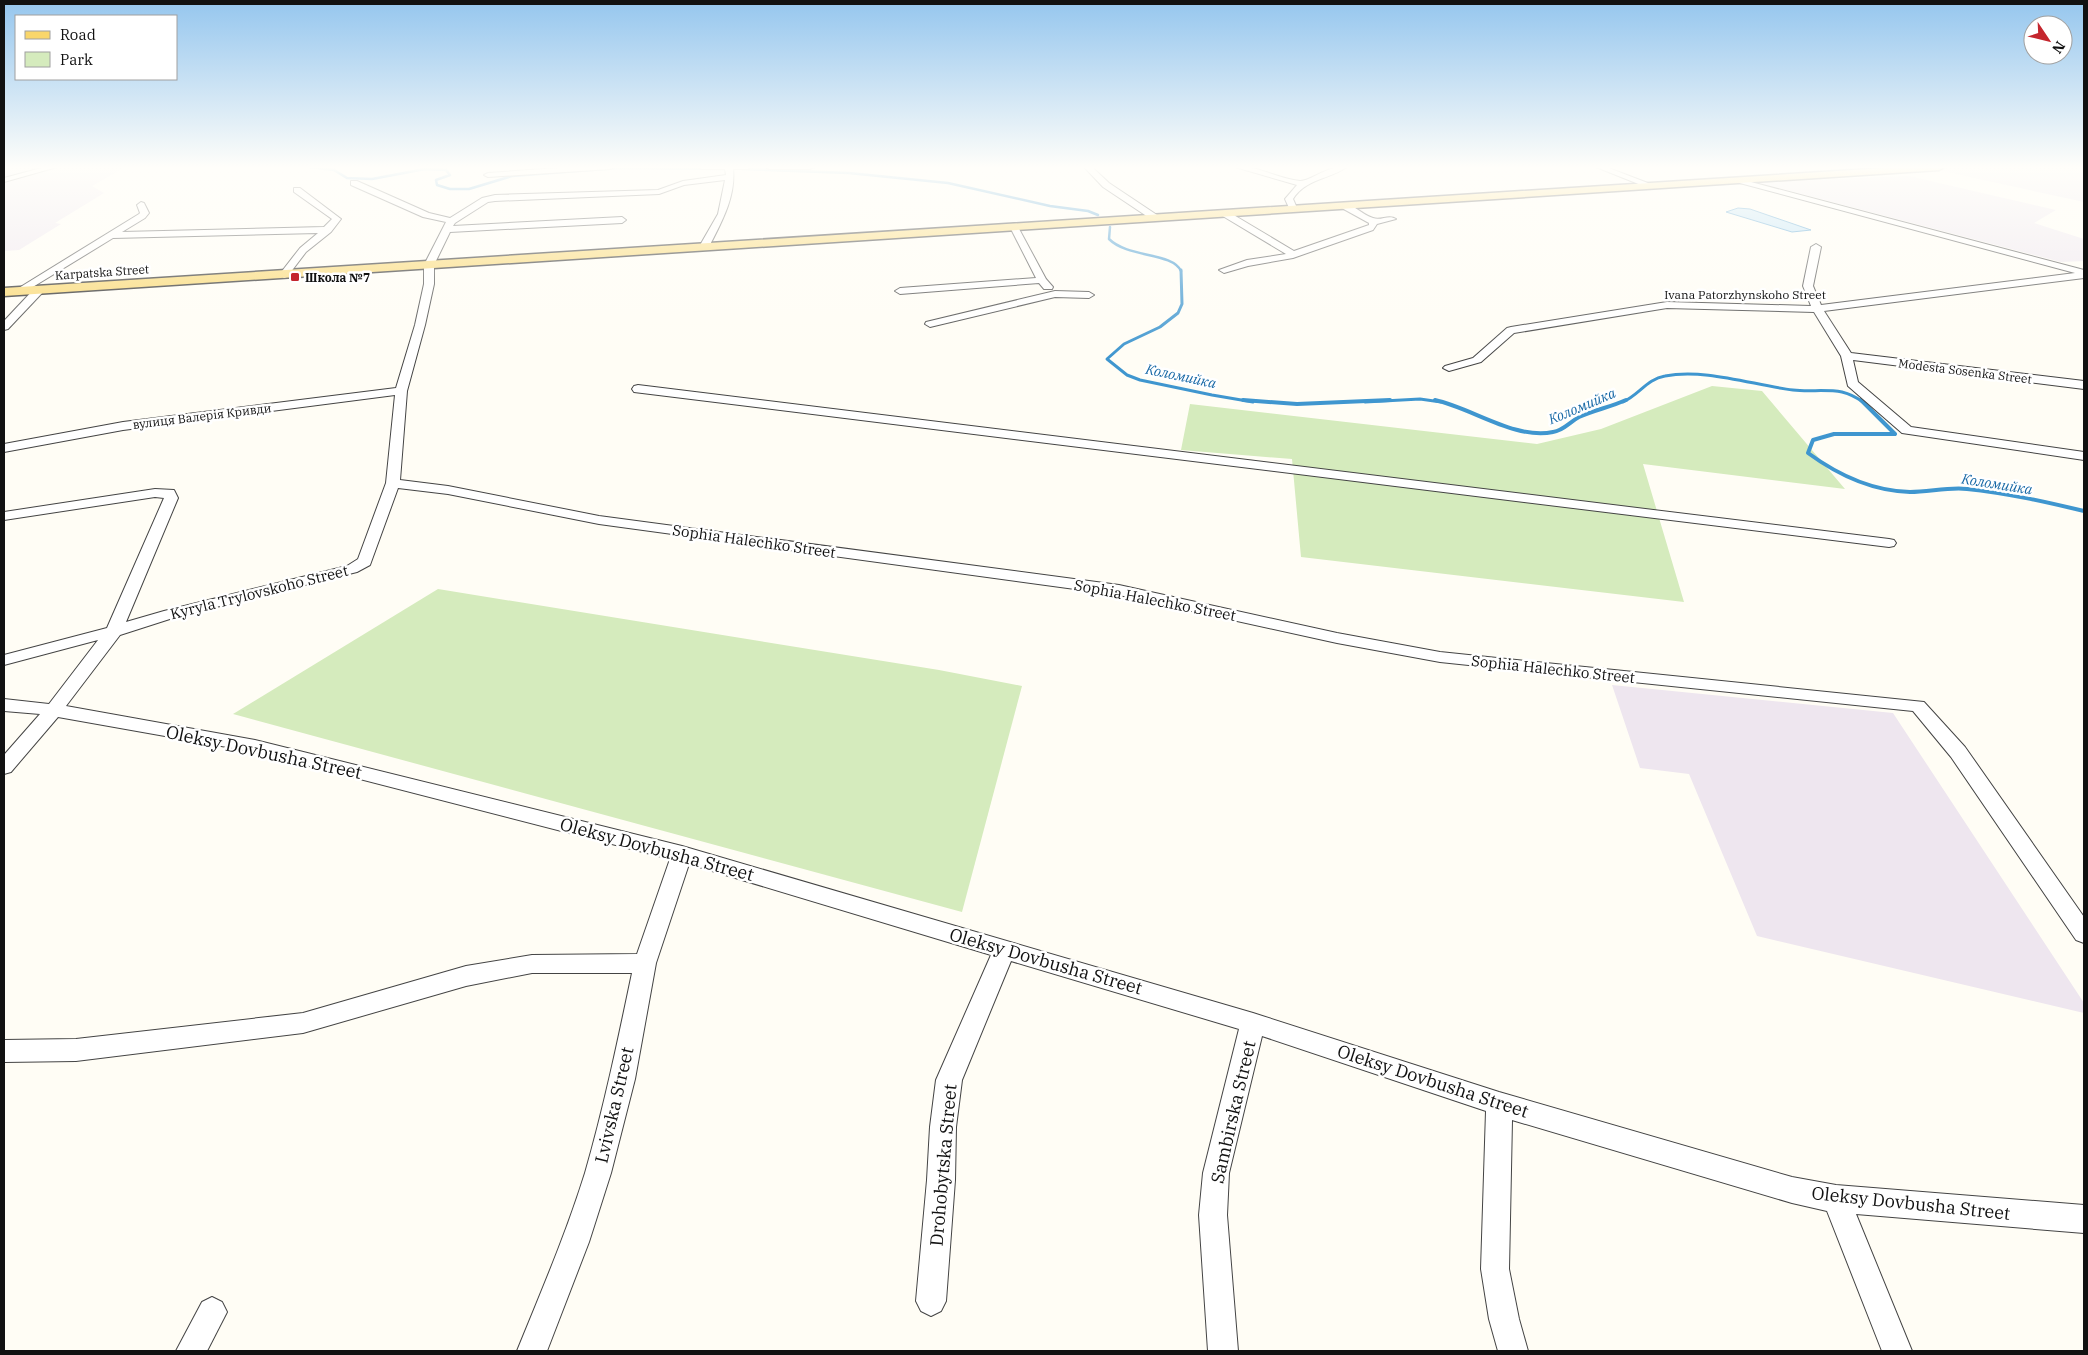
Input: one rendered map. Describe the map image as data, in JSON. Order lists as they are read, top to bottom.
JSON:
{
  "streets": {
    "main road": ["Karpatska Street"],
    "street": [
      "Ivana Patorzhynskoho Street",
      "Modesta Sosenka Street",
      "вулиця Валерія Кривди",
      "Sophia Halechko Street",
      "Kyryla Trylovskoho Street",
      "Oleksy Dovbusha Street",
      "Lvivska Street",
      "Sambirska Street",
      "Drohobytska Street"
    ]
  },
  "crossings": [
    ["Karpatska Street", "Kyryla Trylovskoho Street"],
    ["вулиця Валерія Кривди", "Kyryla Trylovskoho Street"],
    ["Sophia Halechko Street", "Kyryla Trylovskoho Street"],
    ["Oleksy Dovbusha Street", "Lvivska Street"],
    ["Oleksy Dovbusha Street", "Sambirska Street"],
    ["Oleksy Dovbusha Street", "Drohobytska Street"]
  ],
  "water": ["Коломийка"],
  "places": {
    "transit": ["Школа №7"]
  },
  "legend": ["Road", "Park"],
  "north": "bottom right"
}
